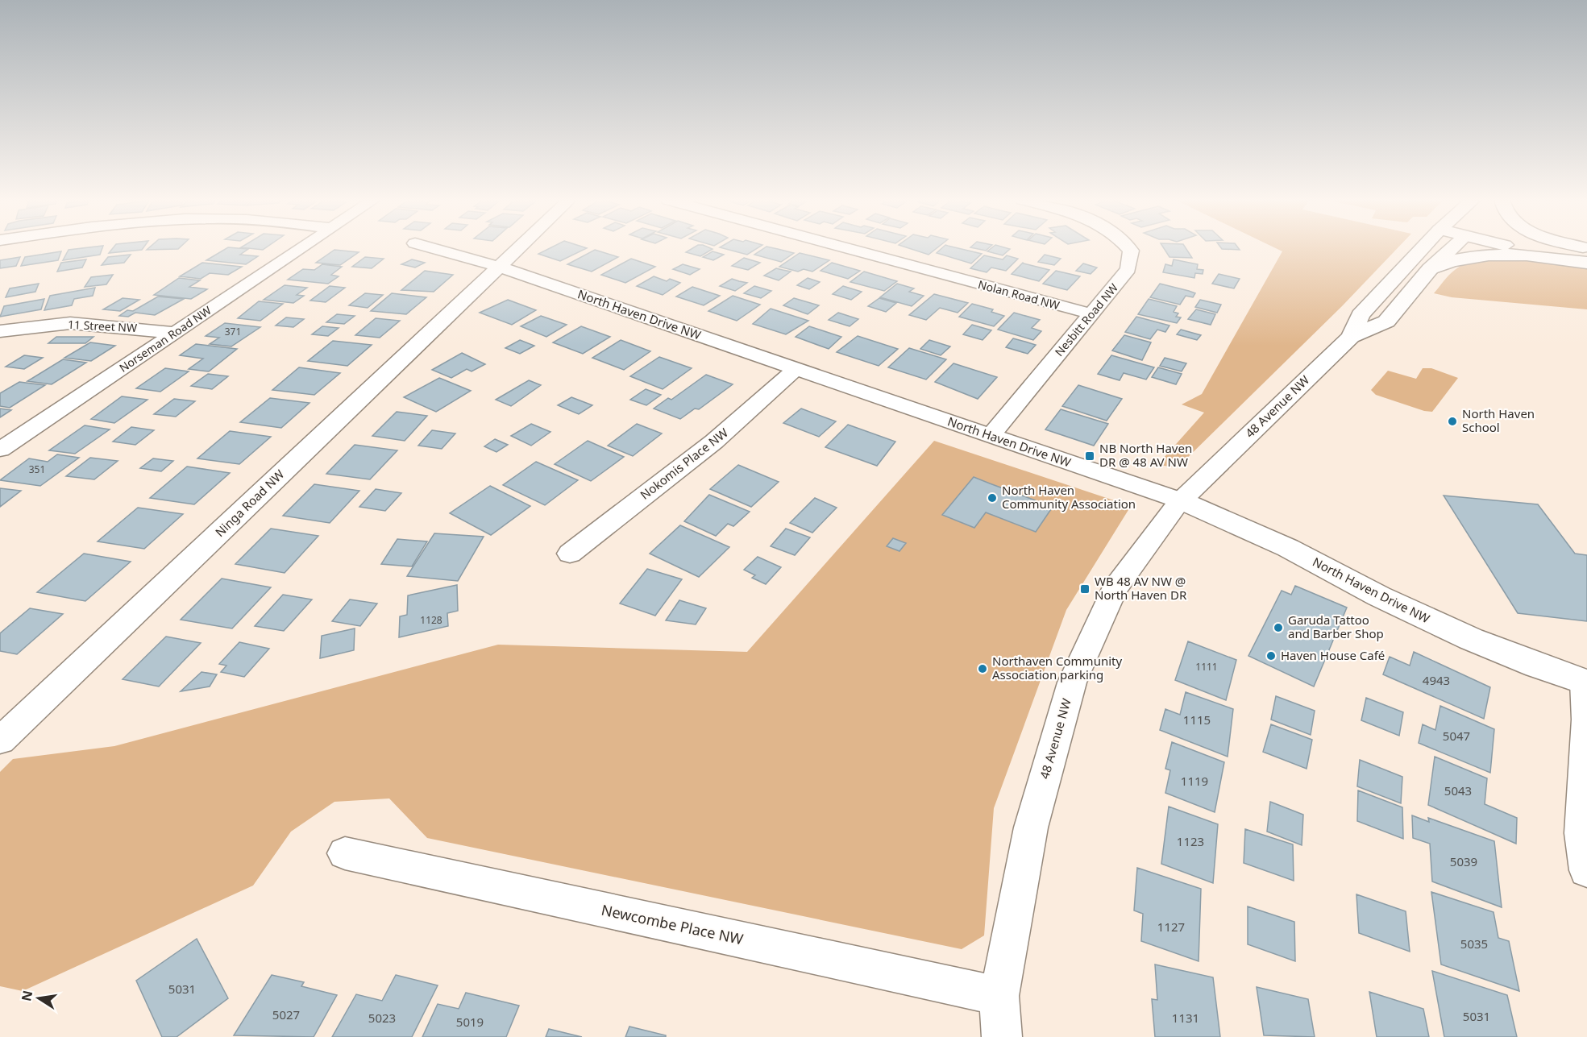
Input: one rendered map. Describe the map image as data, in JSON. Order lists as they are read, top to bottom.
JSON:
{
  "streets": {
    "street": [
      "Nolan Road NW",
      "North Haven Drive NW",
      "Nesbitt Road NW",
      "11 Street NW",
      "Norseman Road NW",
      "48 Avenue NW",
      "Nokomis Place NW",
      "Ninga Road NW",
      "Newcombe Place NW"
    ]
  },
  "crossings": [
    ["Nolan Road NW", "Nesbitt Road NW"],
    ["North Haven Drive NW", "Nesbitt Road NW"],
    ["North Haven Drive NW", "48 Avenue NW"],
    ["North Haven Drive NW", "Nokomis Place NW"],
    ["North Haven Drive NW", "Ninga Road NW"],
    ["11 Street NW", "Norseman Road NW"],
    ["48 Avenue NW", "Newcombe Place NW"]
  ],
  "places": {
    "other": [
      "North Haven School",
      "North Haven Community Association",
      "Garuda Tattoo and Barber Shop",
      "Haven House Café",
      "Northaven Community Association parking"
    ],
    "transit": ["NB North Haven DR @ 48 AV NW", "WB 48 AV NW @ North Haven DR"]
  },
  "house_numbers": [
    "371",
    "351",
    "1128",
    "1111",
    "4943",
    "1115",
    "5047",
    "1119",
    "5043",
    "1123",
    "5039",
    "1127",
    "5035",
    "5031",
    "5027",
    "5031",
    "5023",
    "1131",
    "5019"
  ],
  "north": "left"
}
